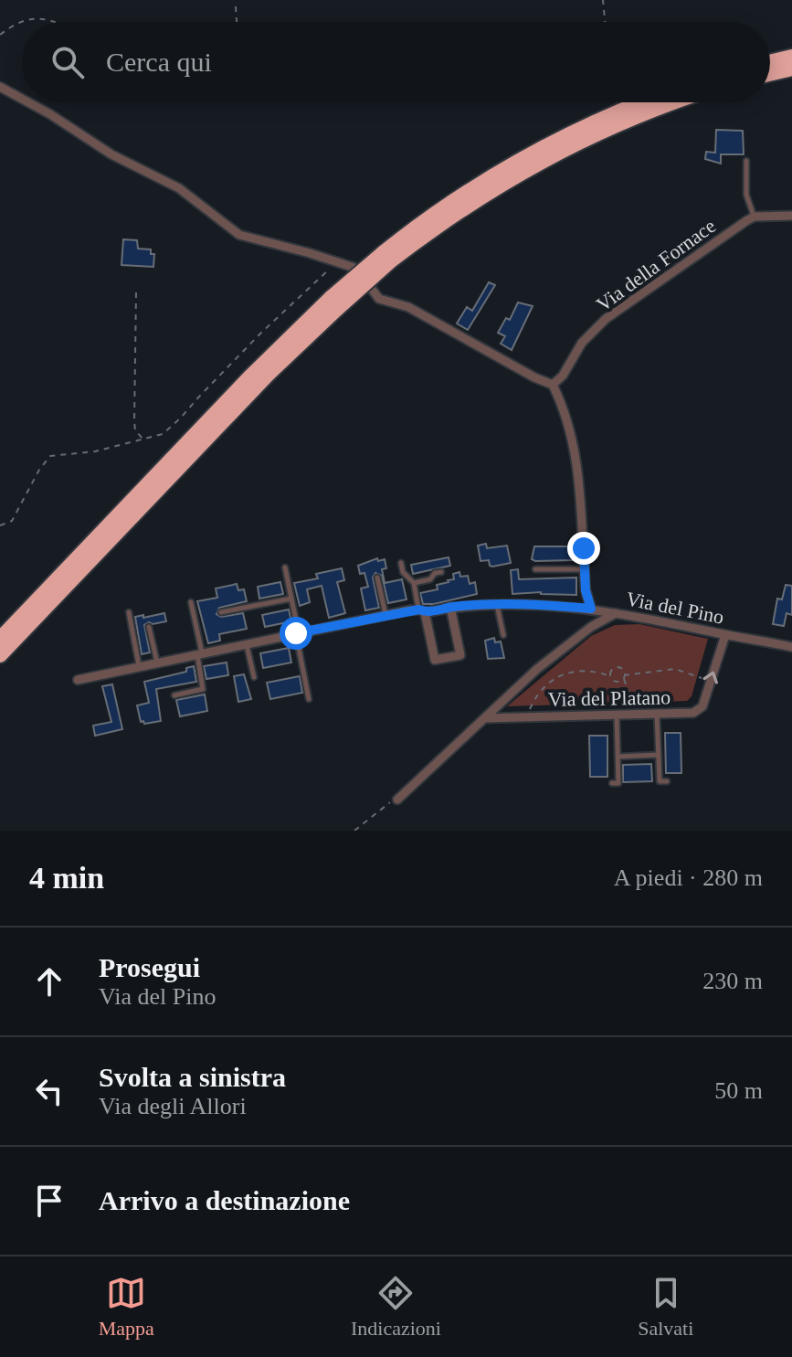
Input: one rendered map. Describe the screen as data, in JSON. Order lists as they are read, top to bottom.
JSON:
{
  "streets": {
    "street": ["Via della Fornace", "Via del Pino", "Via del Platano"]
  },
  "crossings": [
    ["Via del Pino", "Via del Platano"]
  ],
  "page": {
    "search": "Cerca qui",
    "heading": ["4 min", "A piedi · 280 m"],
    "list": [
      ["Prosegui", "Via del Pino", "230 m"],
      ["Svolta a sinistra", "Via degli Allori", "50 m"],
      "Arrivo a destinazione"
    ],
    "nav": ["Mappa", "Indicazioni", "Salvati"]
  }
}
